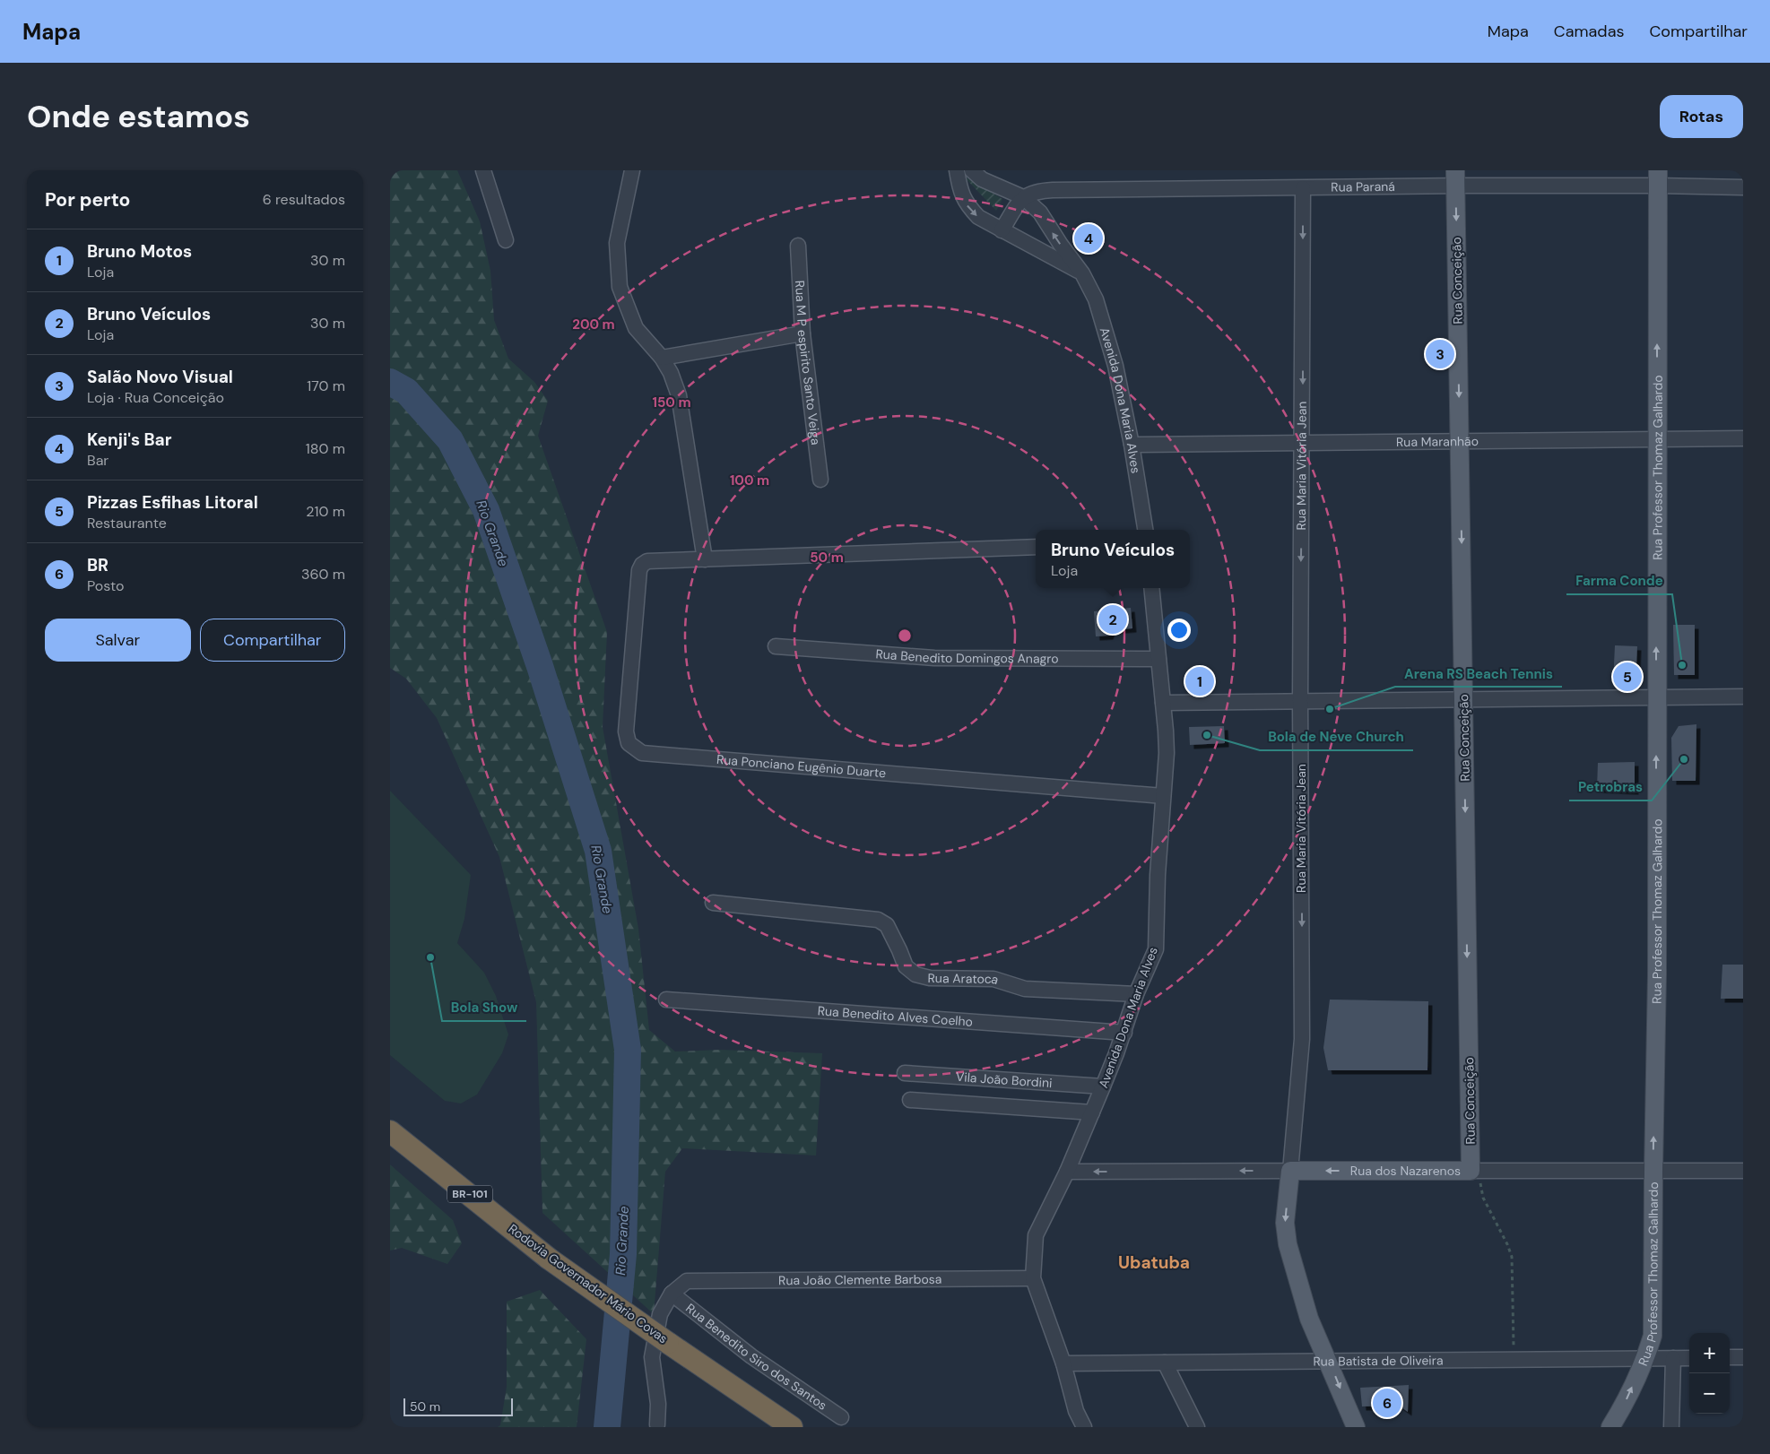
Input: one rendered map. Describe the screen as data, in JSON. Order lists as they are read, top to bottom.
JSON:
{
  "streets": {
    "highway": ["BR-101", "Rodovia Governador Mário Covas"],
    "main road": [
      "Rua Conceição",
      "Rua Maria Vitória Jean",
      "Rua Professor Thomaz Galhardo",
      "Rua dos Nazarenos"
    ],
    "street": [
      "Rua Paraná",
      "Rua M P espirito Santo Veiga",
      "Avenida Dona Maria Alves",
      "Rua Maranhão",
      "Rua Benedito Domingos Anagro",
      "Rua Ponciano Eugênio Duarte",
      "Rua Aratoca",
      "Rua Benedito Alves Coelho",
      "Vila João Bordini",
      "Rua João Clemente Barbosa",
      "Rua Benedito Siro dos Santos",
      "Rua Batista de Oliveira"
    ]
  },
  "crossings": [
    ["Rua Paraná", "Rua Conceição"],
    ["Rua Paraná", "Avenida Dona Maria Alves"],
    ["Rua Paraná", "Rua Maria Vitória Jean"],
    ["Rua Paraná", "Rua Professor Thomaz Galhardo"],
    ["Rua Conceição", "Rua Maranhão"],
    ["Rua Conceição", "Rua dos Nazarenos"],
    ["Avenida Dona Maria Alves", "Rua Maranhão"],
    ["Avenida Dona Maria Alves", "Rua Benedito Domingos Anagro"],
    ["Avenida Dona Maria Alves", "Rua Ponciano Eugênio Duarte"],
    ["Avenida Dona Maria Alves", "Rua Aratoca"],
    ["Avenida Dona Maria Alves", "Rua Benedito Alves Coelho"],
    ["Avenida Dona Maria Alves", "Vila João Bordini"],
    ["Avenida Dona Maria Alves", "Rua dos Nazarenos"],
    ["Avenida Dona Maria Alves", "Rua João Clemente Barbosa"],
    ["Avenida Dona Maria Alves", "Rua Batista de Oliveira"],
    ["Rua Maranhão", "Rua Maria Vitória Jean"],
    ["Rua Maranhão", "Rua Professor Thomaz Galhardo"],
    ["Rua Maria Vitória Jean", "Rua dos Nazarenos"],
    ["Rua Maria Vitória Jean", "Rua Batista de Oliveira"],
    ["Rua Professor Thomaz Galhardo", "Rua dos Nazarenos"],
    ["Rua Professor Thomaz Galhardo", "Rua Batista de Oliveira"],
    ["Rua João Clemente Barbosa", "Rua Benedito Siro dos Santos"]
  ],
  "one_way": [
    "Rua Conceição",
    "Rua Maria Vitória Jean",
    "Rua Professor Thomaz Galhardo",
    "Rua dos Nazarenos"
  ],
  "districts": ["Ubatuba"],
  "water": ["Rio Grande"],
  "places": [
    "Farma Conde",
    "Arena RS Beach Tennis",
    "Bola de Neve Church",
    "Petrobras",
    "Bola Show"
  ],
  "scale_bar": "50 m",
  "page": {
    "header": "Mapa",
    "nav": ["Mapa", "Camadas", "Compartilhar"],
    "buttons": [
      "Rotas",
      ["Salvar", "Compartilhar"]
    ],
    "title": "Onde estamos",
    "heading": ["Por perto", "6 resultados"],
    "pins": [
      "4",
      "3",
      "2",
      "5",
      "1",
      "6"
    ],
    "list": [
      {
        "mark": "1",
        "name": "Bruno Motos",
        "note": "Loja",
        "value": "30 m"
      },
      {
        "mark": "2",
        "name": "Bruno Veículos",
        "note": "Loja",
        "value": "30 m"
      },
      {
        "mark": "3",
        "name": "Salão Novo Visual",
        "note": "Loja · Rua Conceição",
        "value": "170 m"
      },
      {
        "mark": "4",
        "name": "Kenji's Bar",
        "note": "Bar",
        "value": "180 m"
      },
      {
        "mark": "5",
        "name": "Pizzas Esfihas Litoral",
        "note": "Restaurante",
        "value": "210 m"
      },
      {
        "mark": "6",
        "name": "BR",
        "note": "Posto",
        "value": "360 m"
      }
    ],
    "popup": ["Bruno Veículos", "Loja"],
    "map_buttons": ["+", "−"],
    "scale": "50 m"
  },
  "rings": [
    "200 m",
    "150 m",
    "100 m",
    "50 m"
  ]
}
